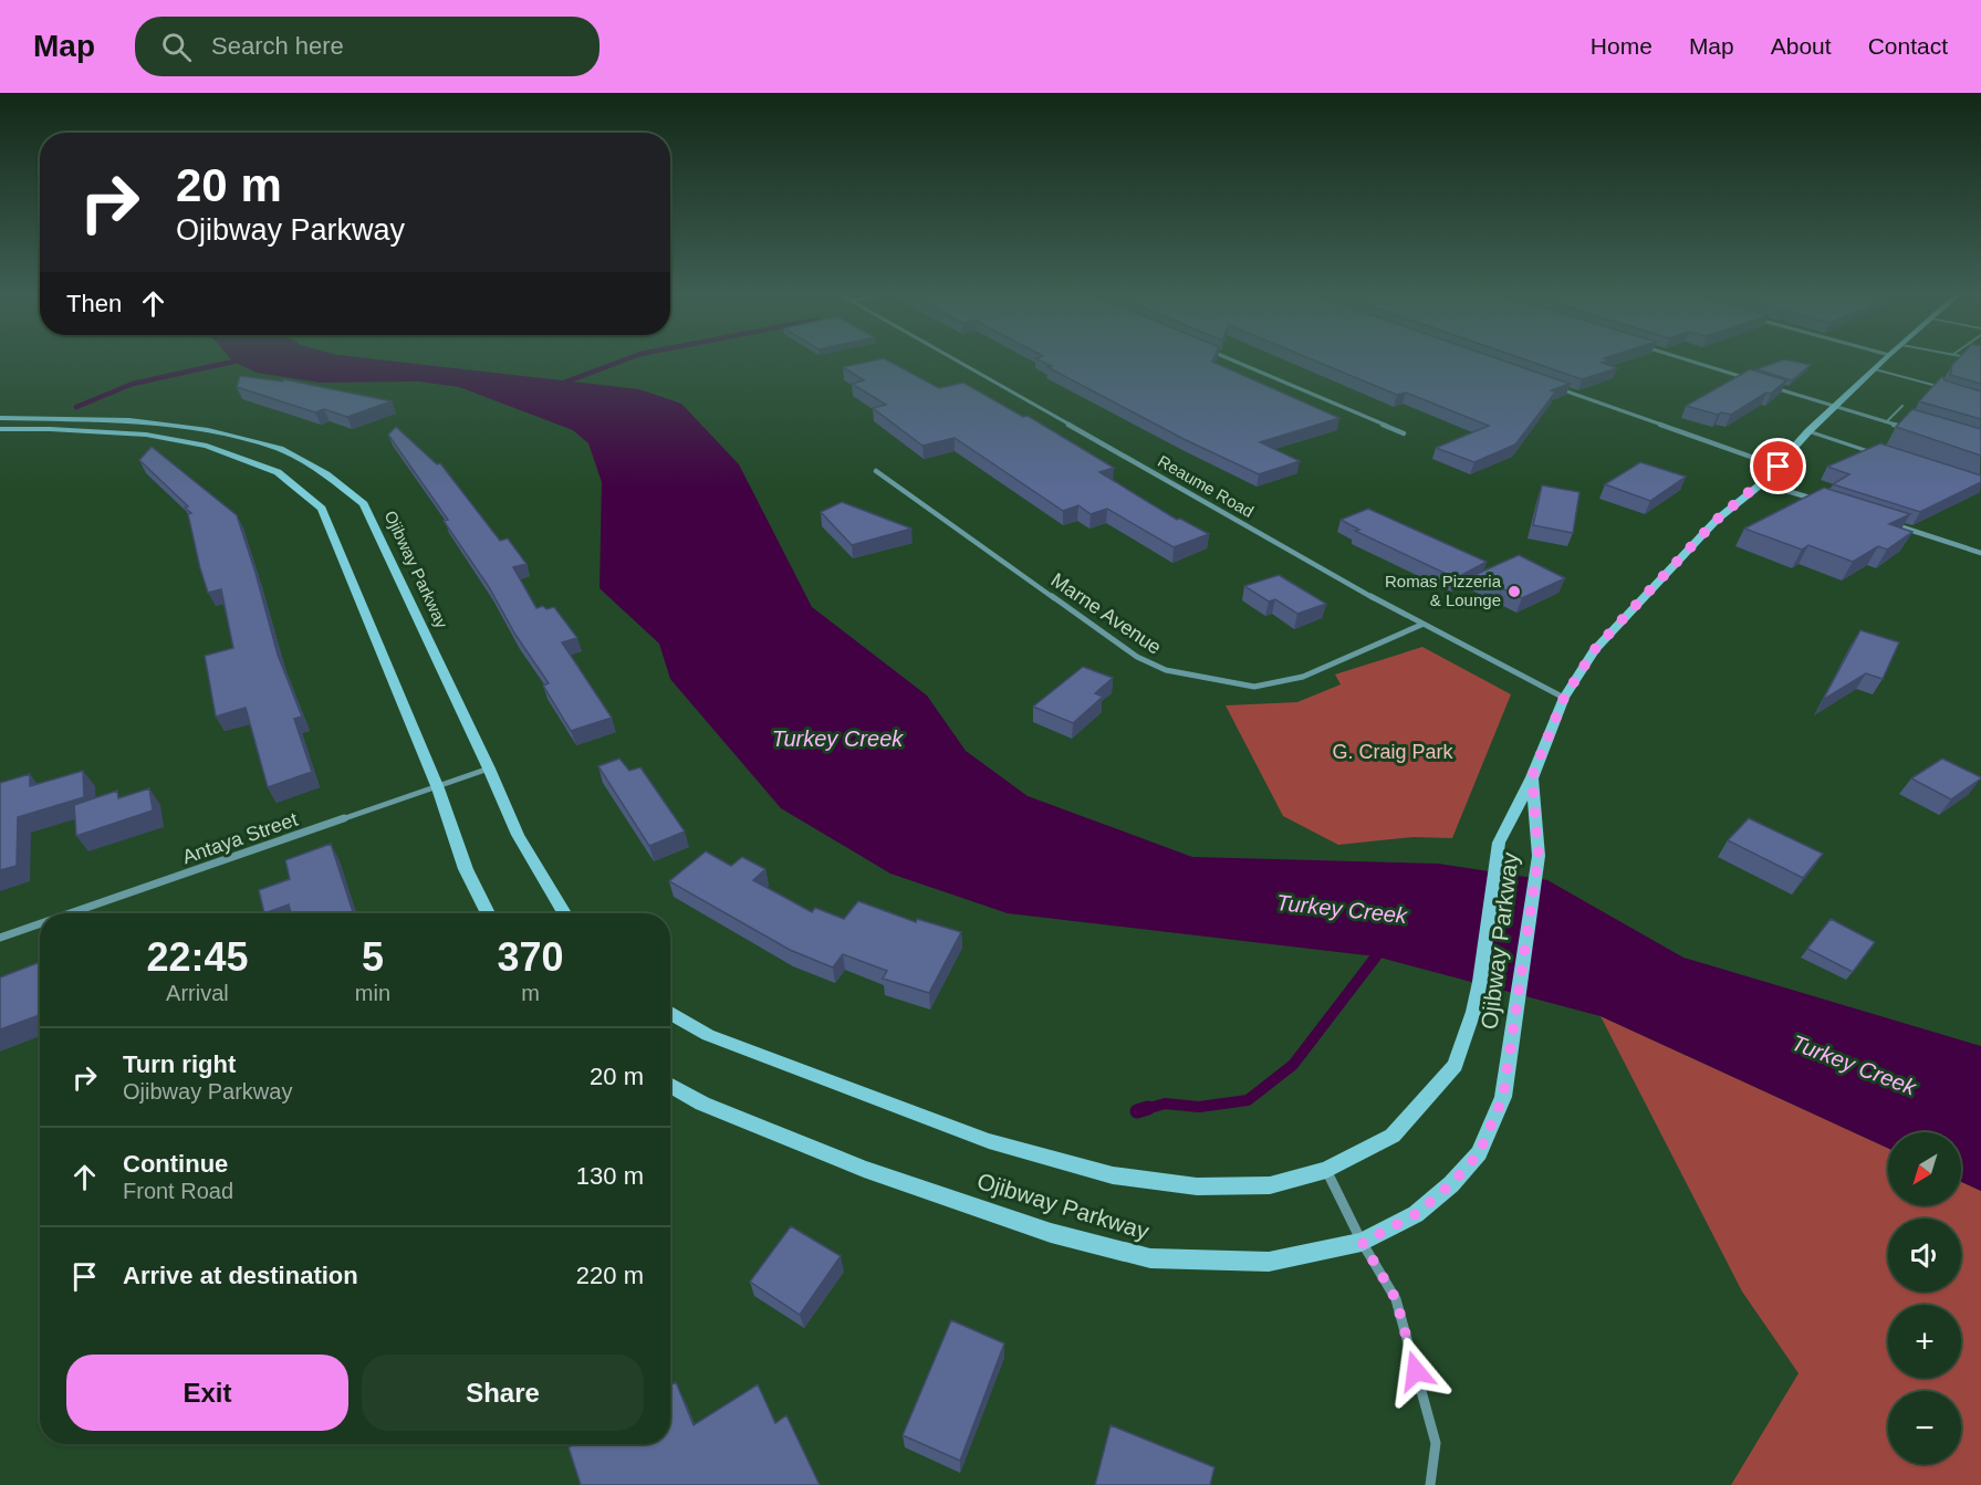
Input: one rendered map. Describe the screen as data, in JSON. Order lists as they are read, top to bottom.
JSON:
{
  "streets": {
    "main road": ["Ojibway Parkway"],
    "street": ["Reaume Road", "Marne Avenue", "Antaya Street"]
  },
  "crossings": [
    ["Reaume Road", "Marne Avenue"],
    ["Ojibway Parkway", "Antaya Street"]
  ],
  "water": ["Turkey Creek"],
  "parks": ["G. Craig Park"],
  "places": ["Romas Pizzeria & Lounge"],
  "north": "bottom left",
  "page": {
    "header": "Map",
    "search": "Search here",
    "nav": [
      "Home",
      "Map",
      "About",
      "Contact"
    ],
    "turn": ["20 m", "Ojibway Parkway"],
    "then": "Then",
    "eta": [
      "22:45",
      "Arrival",
      "5",
      "min",
      "370",
      "m"
    ],
    "list": [
      {
        "name": "Turn right",
        "note": "Ojibway Parkway",
        "value": "20 m"
      },
      {
        "name": "Continue",
        "note": "Front Road",
        "value": "130 m"
      },
      {
        "name": "Arrive at destination",
        "value": "220 m"
      }
    ],
    "map_buttons": ["+", "−"],
    "buttons": ["Exit", "Share"]
  }
}
